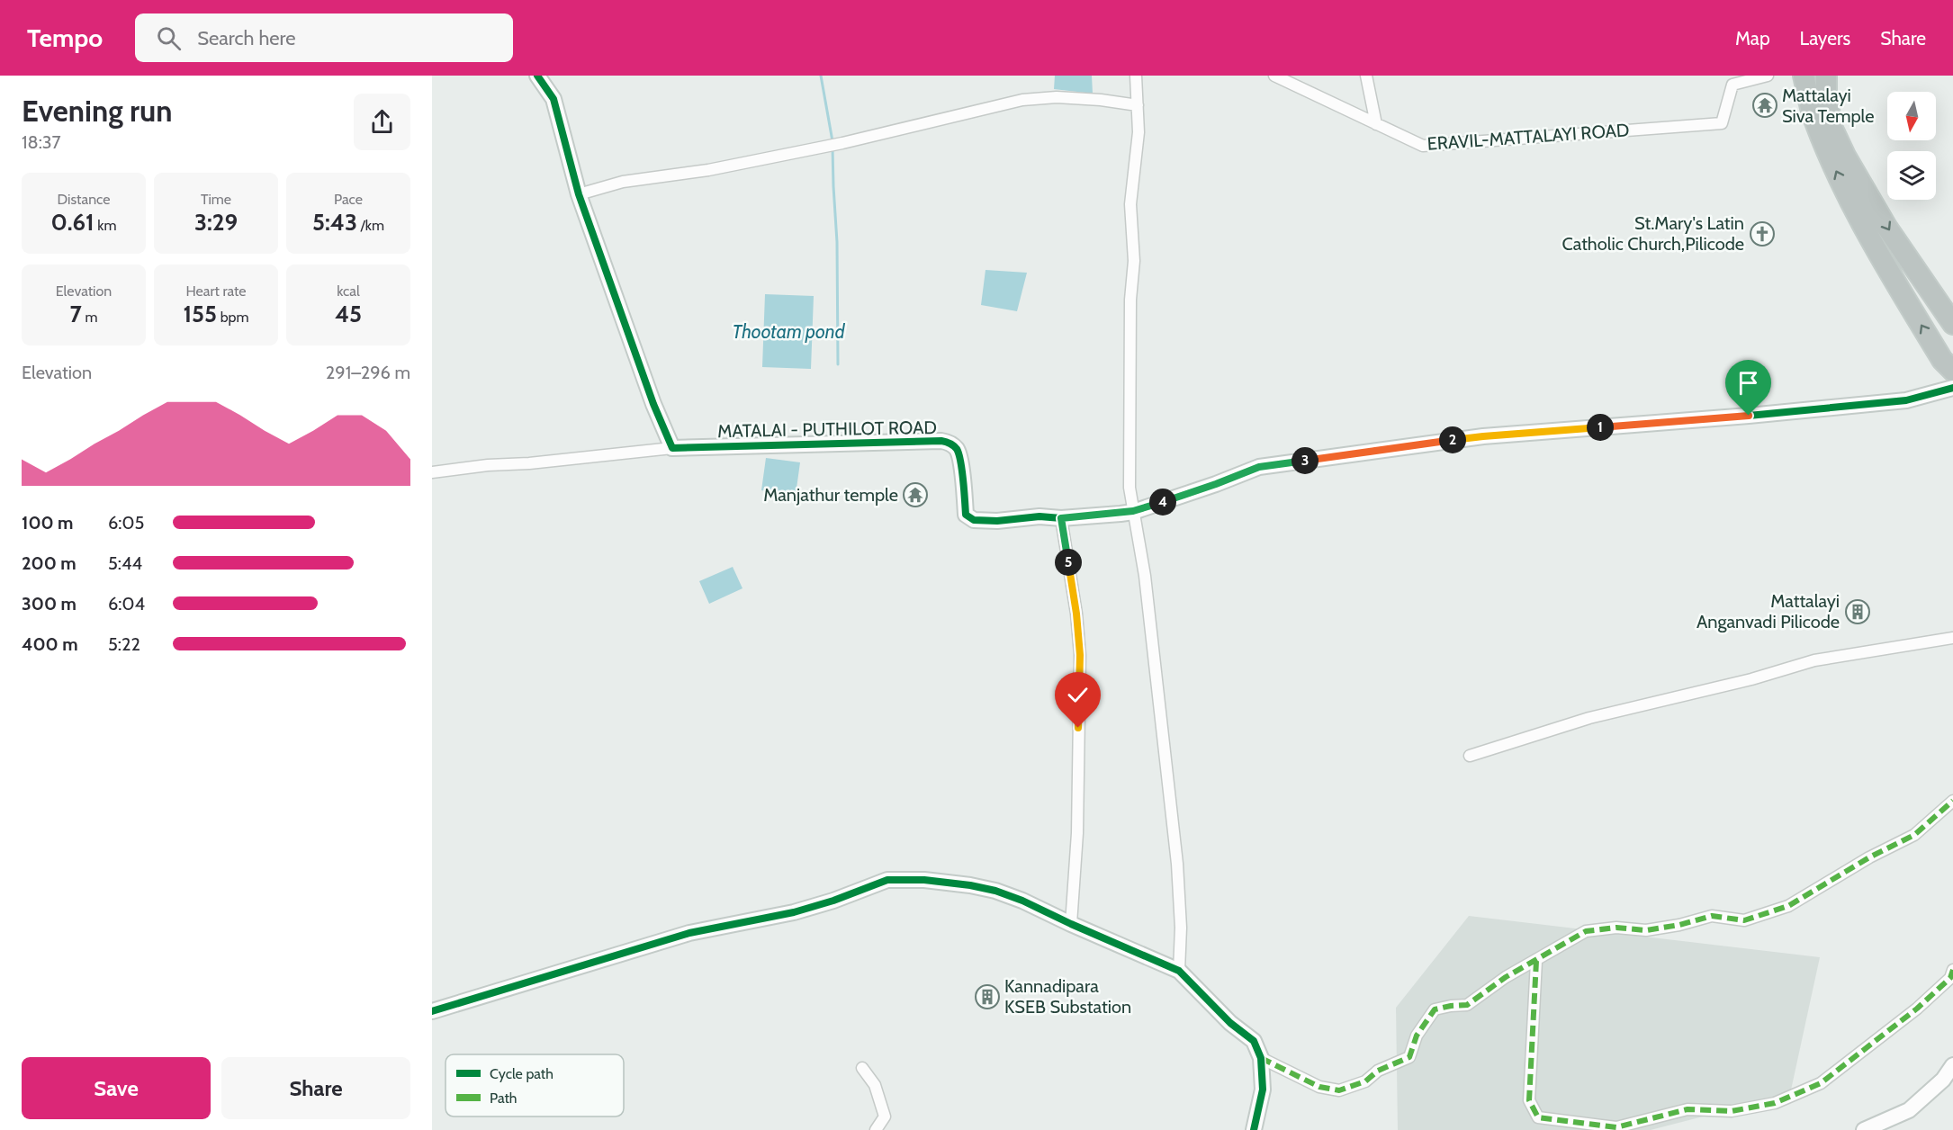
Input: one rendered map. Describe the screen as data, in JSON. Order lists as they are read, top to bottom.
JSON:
{
  "streets": {
    "street": ["ERAVIL-MATTALAYI ROAD", "MATALAI - PUTHILOT ROAD"]
  },
  "water": ["Thootam pond"],
  "places": {
    "temple": ["Mattalayi Siva Temple", "Manjathur temple"],
    "church": ["St.Mary's Latin Catholic Church,Pilicode"],
    "building": ["Mattalayi Anganvadi Pilicode", "Kannadipara KSEB Substation"]
  },
  "legend": ["Cycle path", "Path"],
  "north": "bottom",
  "page": {
    "header": "Tempo",
    "search": "Search here",
    "nav": ["Map", "Layers", "Share"],
    "heading": ["Evening run", "18:37"],
    "stats": [
      ["Distance", "0.61 km"],
      ["Time", "3:29"],
      ["Pace", "5:43 /km"],
      ["Elevation", "7 m"],
      ["Heart rate", "155 bpm"],
      ["kcal", "45"]
    ],
    "chart": ["Elevation", "291–296 m"],
    "pins": [
      "1",
      "2",
      "3",
      "4",
      "5"
    ],
    "list": [
      {
        "name": "100 m",
        "note": "6:05"
      },
      {
        "name": "200 m",
        "note": "5:44"
      },
      {
        "name": "300 m",
        "note": "6:04"
      },
      {
        "name": "400 m",
        "note": "5:22"
      }
    ],
    "buttons": ["Save", "Share"]
  }
}
